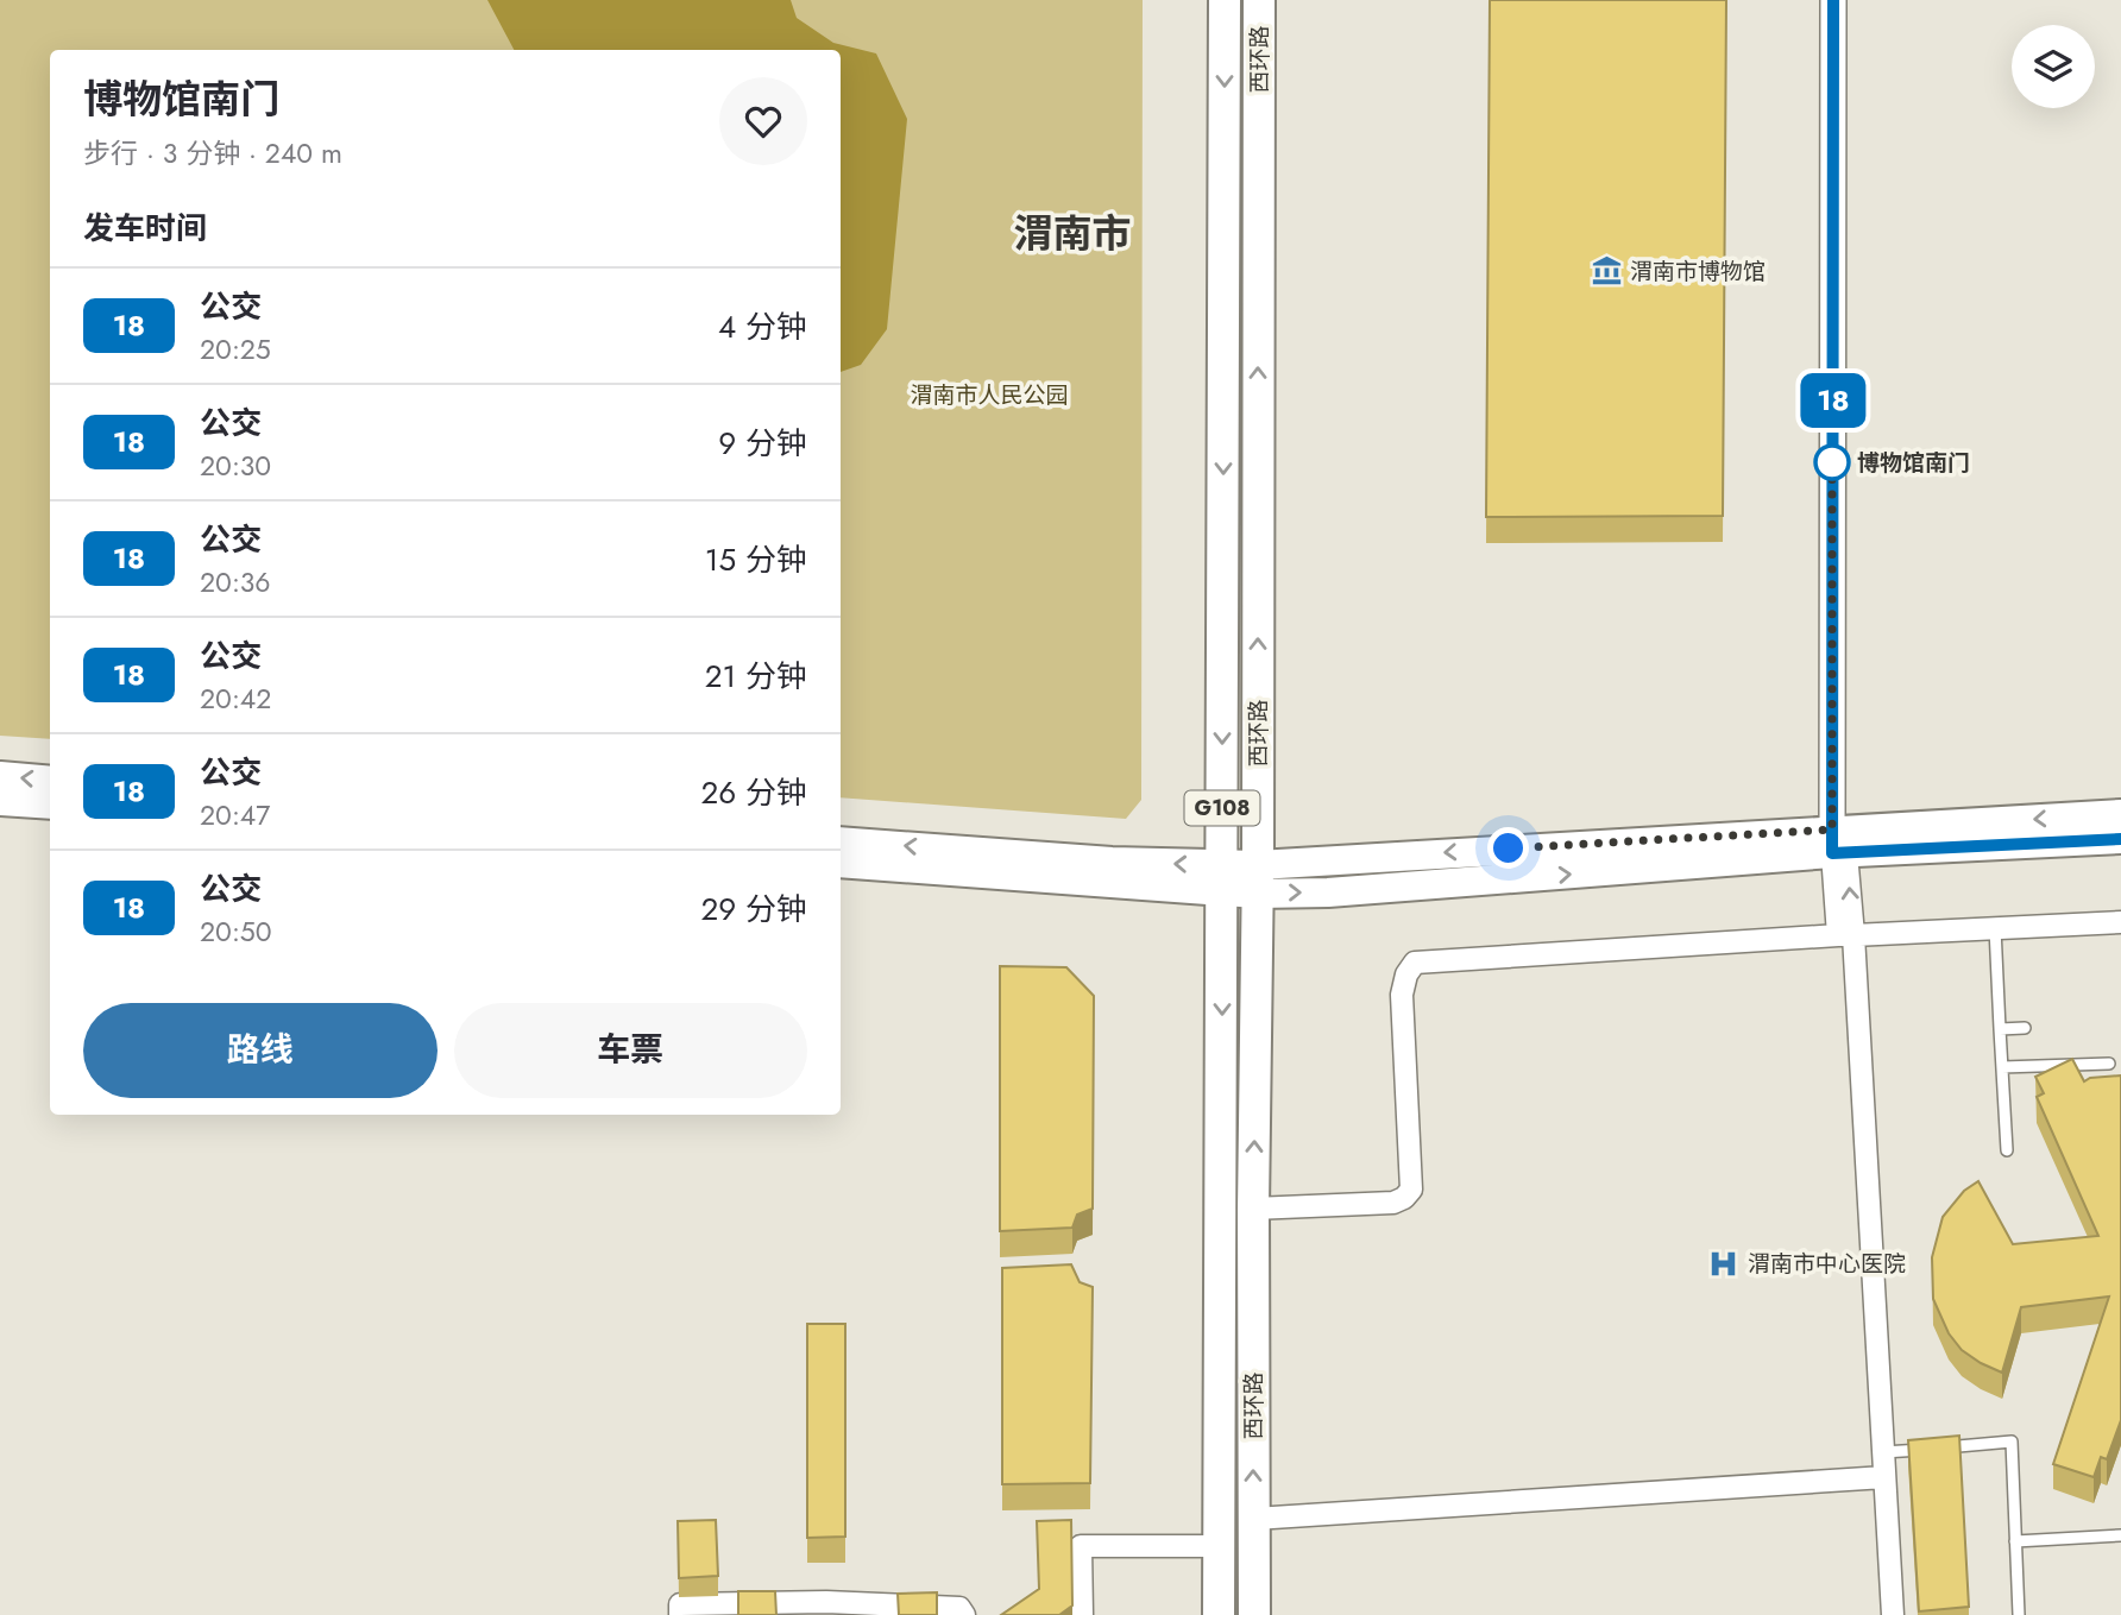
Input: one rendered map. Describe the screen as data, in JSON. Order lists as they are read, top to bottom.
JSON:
{
  "streets": {
    "main road": ["西环路", "G108"]
  },
  "districts": ["渭南市"],
  "parks": ["渭南市人民公园"],
  "places": {
    "museum": ["渭南市博物馆"],
    "other": ["博物馆南门"],
    "hospital": ["渭南市中心医院"]
  },
  "lines": ["bus line 18"],
  "page": {
    "on_map": "18",
    "heading": [
      ["博物馆南门", "步行 · 3 分钟 · 240 m"],
      "发车时间"
    ],
    "list": [
      {
        "mark": "18",
        "name": "公交",
        "note": "20:25",
        "value": "4 分钟"
      },
      {
        "mark": "18",
        "name": "公交",
        "note": "20:30",
        "value": "9 分钟"
      },
      {
        "mark": "18",
        "name": "公交",
        "note": "20:36",
        "value": "15 分钟"
      },
      {
        "mark": "18",
        "name": "公交",
        "note": "20:42",
        "value": "21 分钟"
      },
      {
        "mark": "18",
        "name": "公交",
        "note": "20:47",
        "value": "26 分钟"
      },
      {
        "mark": "18",
        "name": "公交",
        "note": "20:50",
        "value": "29 分钟"
      }
    ],
    "buttons": ["路线", "车票"]
  }
}
